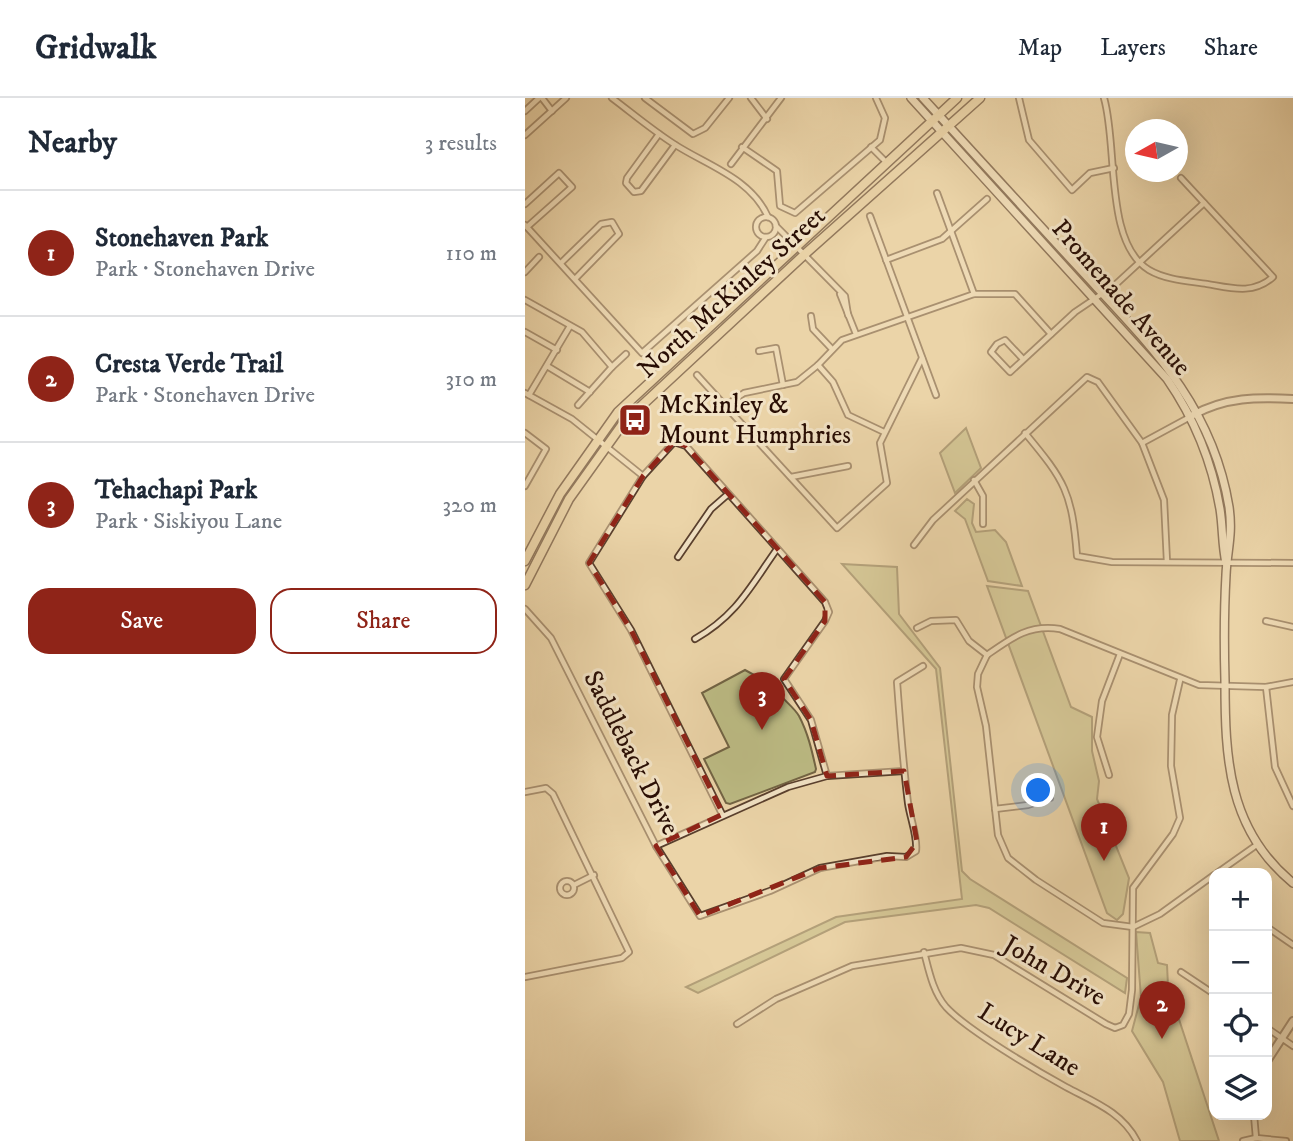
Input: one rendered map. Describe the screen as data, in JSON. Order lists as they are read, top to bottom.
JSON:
{
  "streets": {
    "main road": ["North McKinley Street", "Promenade Avenue"],
    "street": ["Saddleback Drive", "John Drive", "Lucy Lane"]
  },
  "crossings": [
    ["North McKinley Street", "Promenade Avenue"],
    ["John Drive", "Lucy Lane"]
  ],
  "places": {
    "bus stop": ["McKinley & Mount Humphries"]
  },
  "north": "left",
  "page": {
    "header": "Gridwalk",
    "nav": ["Map", "Layers", "Share"],
    "heading": ["Nearby", "3 results"],
    "list": [
      {
        "mark": "1",
        "name": "Stonehaven Park",
        "note": "Park · Stonehaven Drive",
        "value": "110 m"
      },
      {
        "mark": "2",
        "name": "Cresta Verde Trail",
        "note": "Park · Stonehaven Drive",
        "value": "310 m"
      },
      {
        "mark": "3",
        "name": "Tehachapi Park",
        "note": "Park · Siskiyou Lane",
        "value": "320 m"
      }
    ],
    "buttons": ["Save", "Share"],
    "pins": ["3", "1", "2"],
    "map_buttons": ["+", "−"]
  }
}
